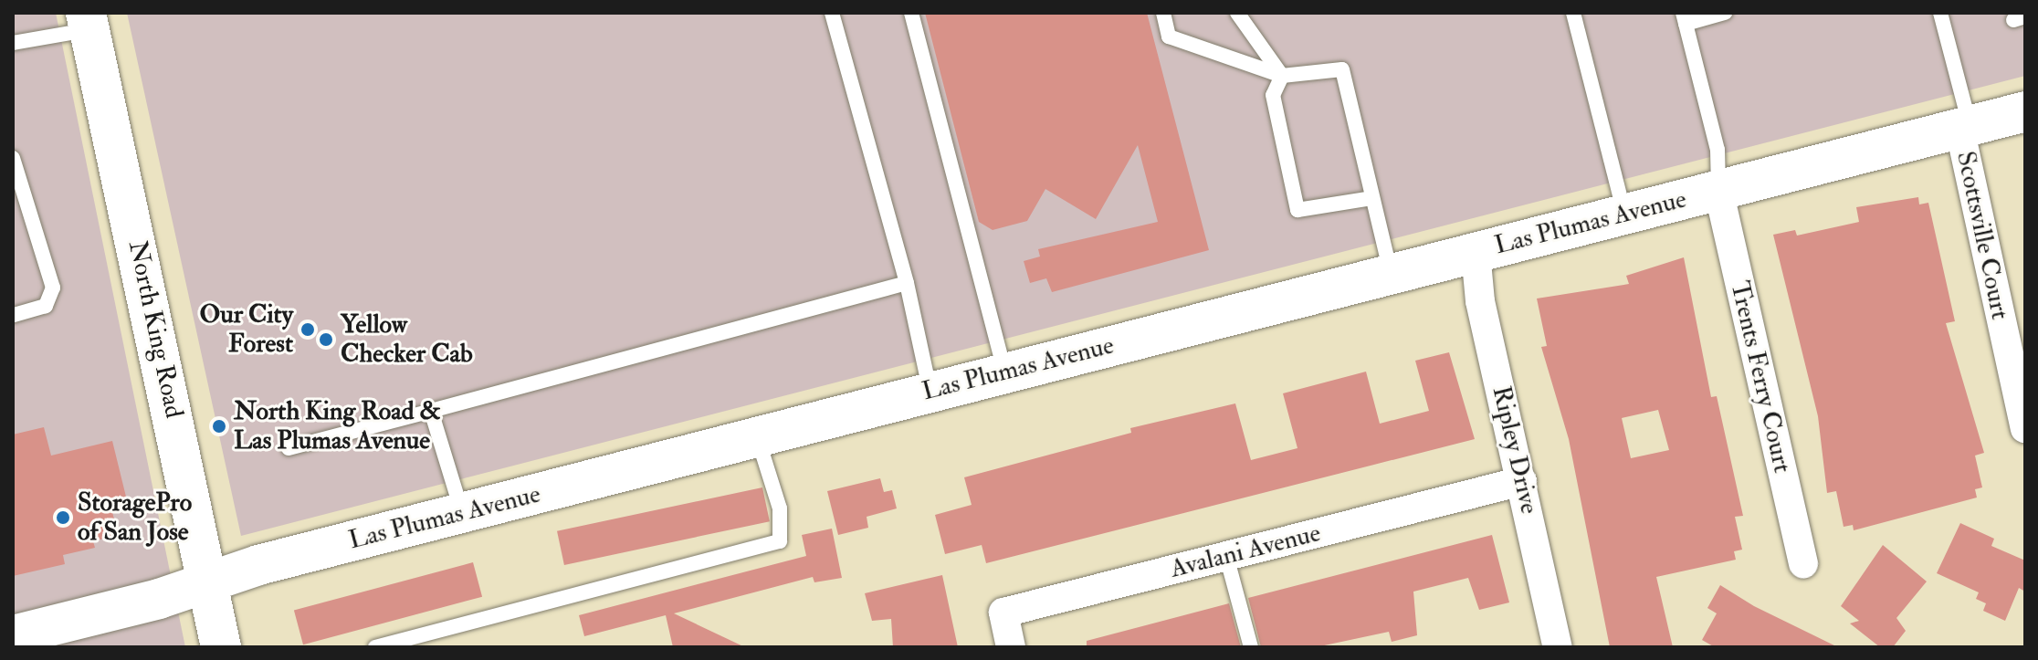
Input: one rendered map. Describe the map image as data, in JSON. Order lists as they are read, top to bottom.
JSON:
{
  "streets": {
    "street": [
      "Las Plumas Avenue",
      "Scottsville Court",
      "North King Road",
      "Trents Ferry Court",
      "Ripley Drive",
      "Avalani Avenue"
    ]
  },
  "crossings": [
    ["Las Plumas Avenue", "Scottsville Court"],
    ["Las Plumas Avenue", "North King Road"],
    ["Las Plumas Avenue", "Trents Ferry Court"],
    ["Las Plumas Avenue", "Ripley Drive"],
    ["Ripley Drive", "Avalani Avenue"]
  ],
  "places": [
    "Our City Forest",
    "Yellow Checker Cab",
    "North King Road & Las Plumas Avenue",
    "StoragePro of San Jose"
  ]
}
